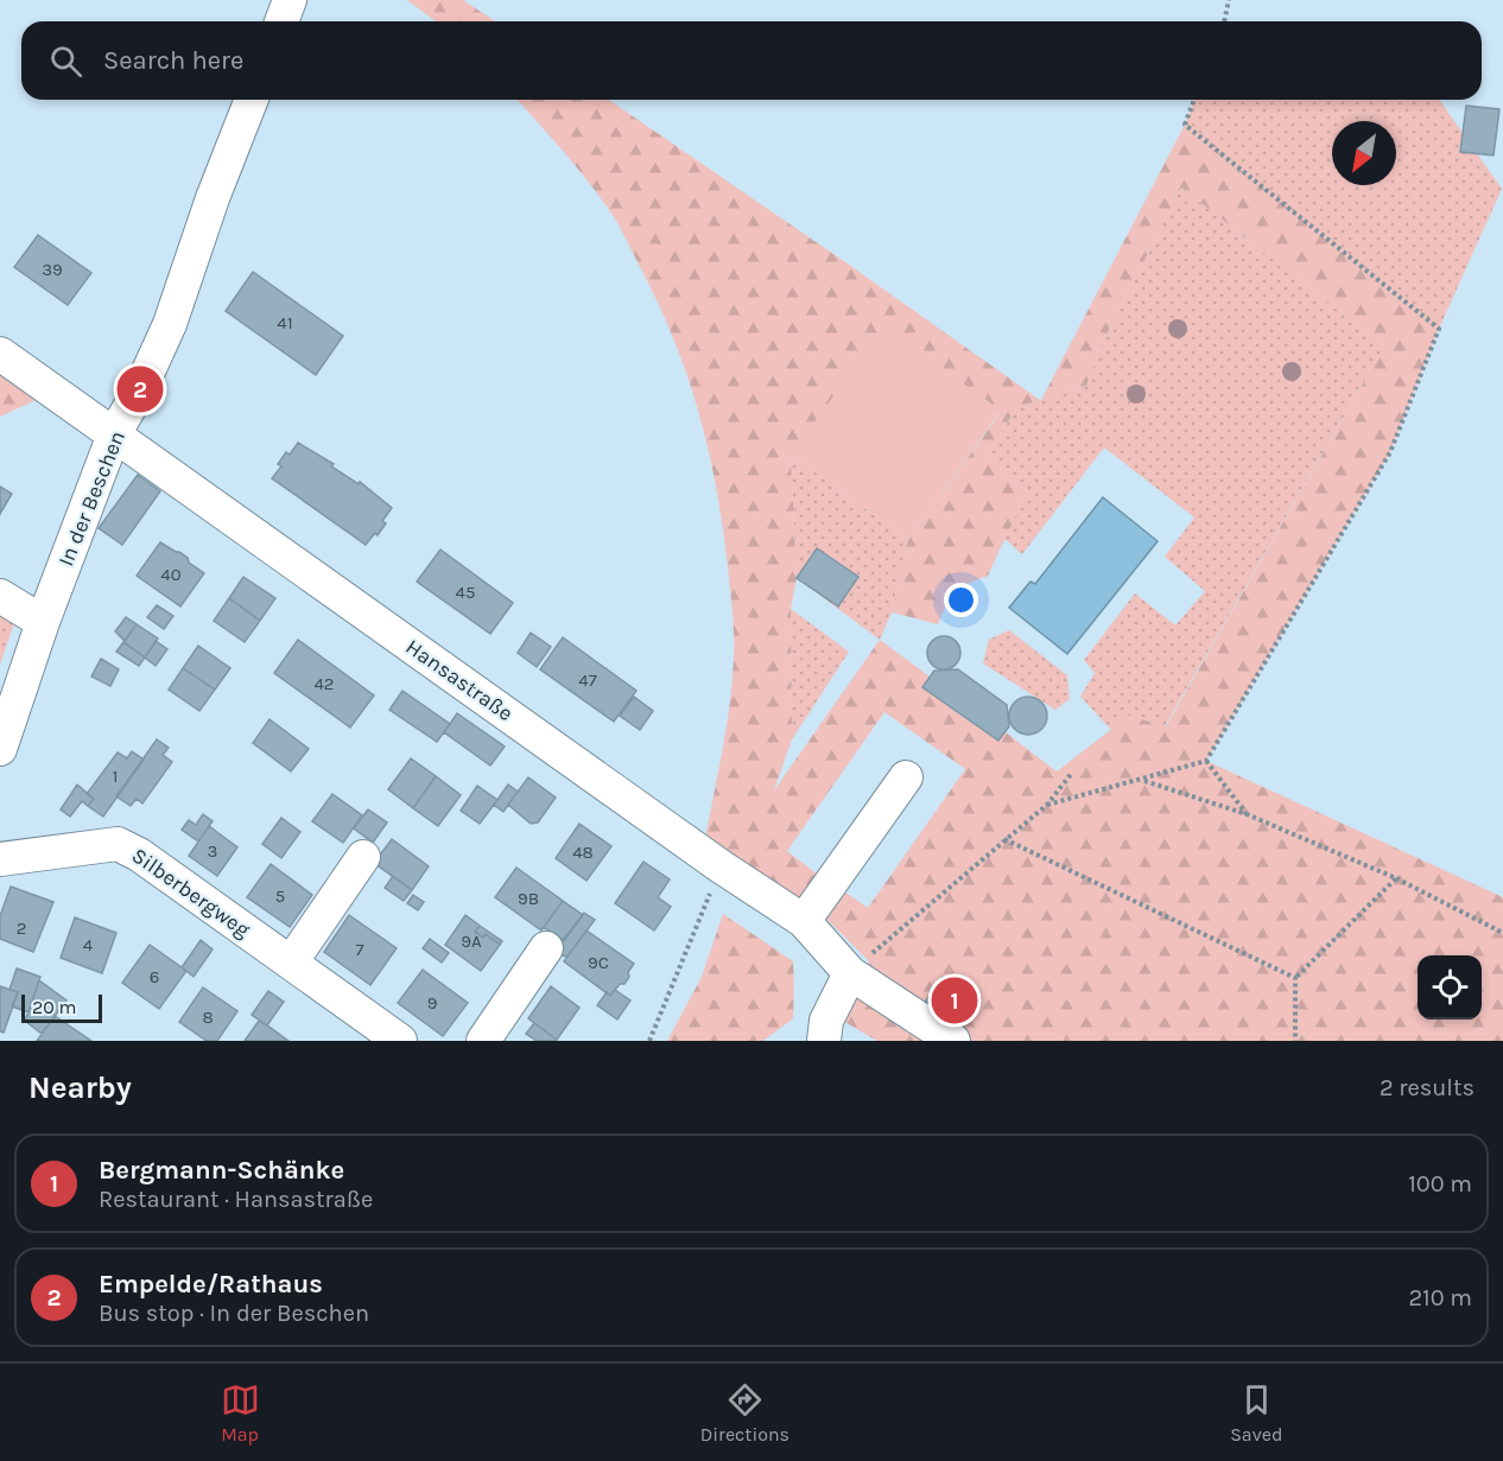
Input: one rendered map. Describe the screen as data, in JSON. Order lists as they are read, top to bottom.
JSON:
{
  "streets": {
    "street": ["In der Beschen", "Hansastraße", "Silberbergweg"]
  },
  "crossings": [
    ["In der Beschen", "Hansastraße"]
  ],
  "house_numbers": [
    "39",
    "41",
    "40",
    "45",
    "47",
    "42",
    "1",
    "3",
    "48",
    "5",
    "9B",
    "2",
    "9A",
    "4",
    "7",
    "9C",
    "6",
    "9",
    "8"
  ],
  "scale_bar": "20 m",
  "north": "bottom left",
  "page": {
    "search": "Search here",
    "pins": ["2", "1"],
    "scale": "20 m",
    "heading": ["Nearby", "2 results"],
    "list": [
      {
        "mark": "1",
        "name": "Bergmann-Schänke",
        "note": "Restaurant · Hansastraße",
        "value": "100 m"
      },
      {
        "mark": "2",
        "name": "Empelde/Rathaus",
        "note": "Bus stop · In der Beschen",
        "value": "210 m"
      }
    ],
    "nav": ["Map", "Directions", "Saved"]
  }
}
